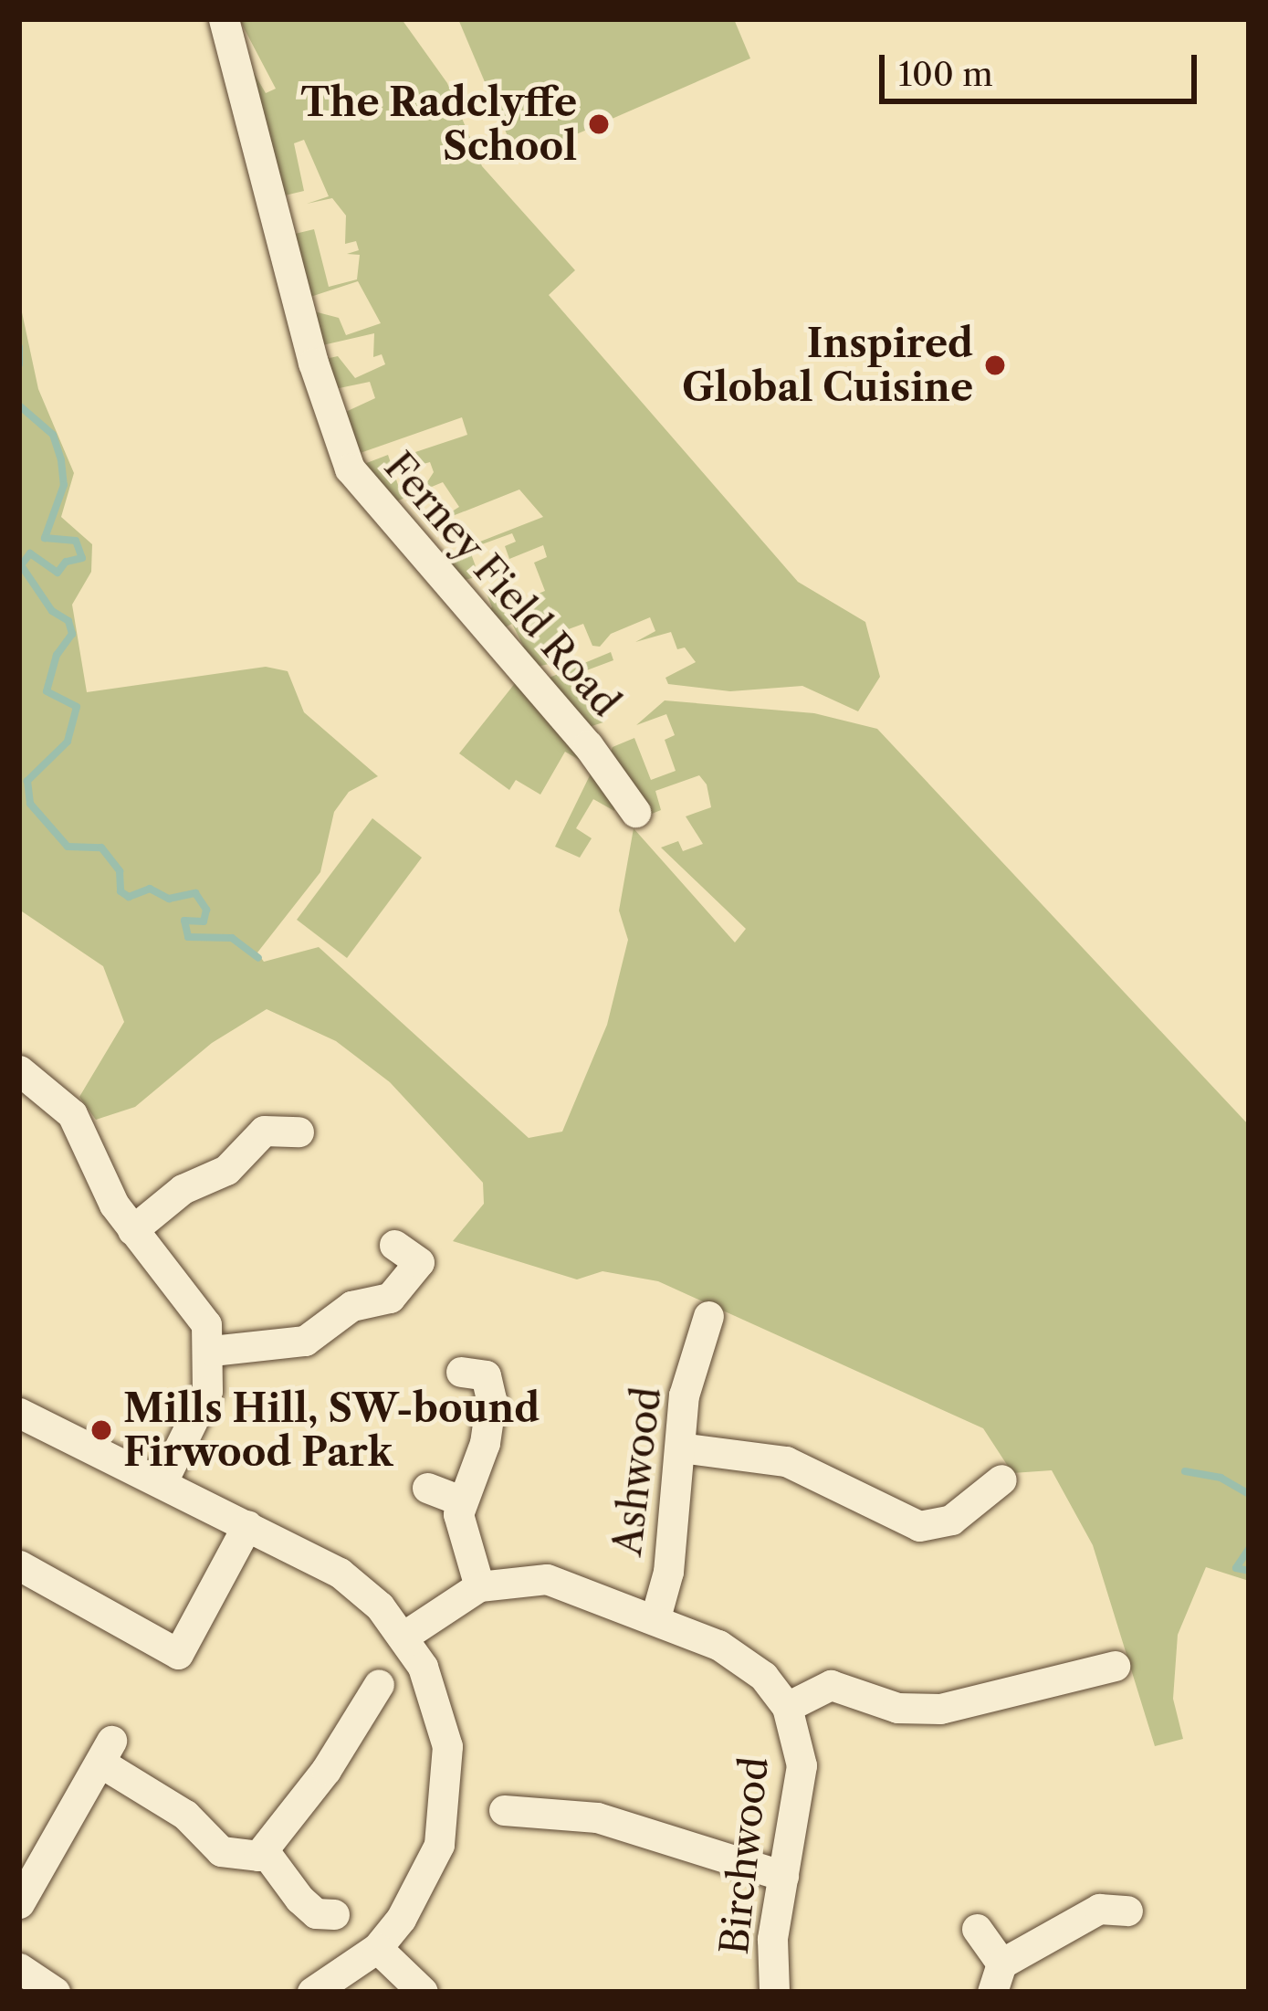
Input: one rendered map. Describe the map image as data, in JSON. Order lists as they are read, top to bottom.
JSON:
{
  "streets": {
    "street": ["Ferney Field Road", "Ashwood", "Birchwood"]
  },
  "crossings": [
    ["Ashwood", "Birchwood"]
  ],
  "places": ["The Radclyffe School", "Inspired Global Cuisine", "Mills Hill, SW-bound Firwood Park"],
  "scale_bar": "100 m"
}
